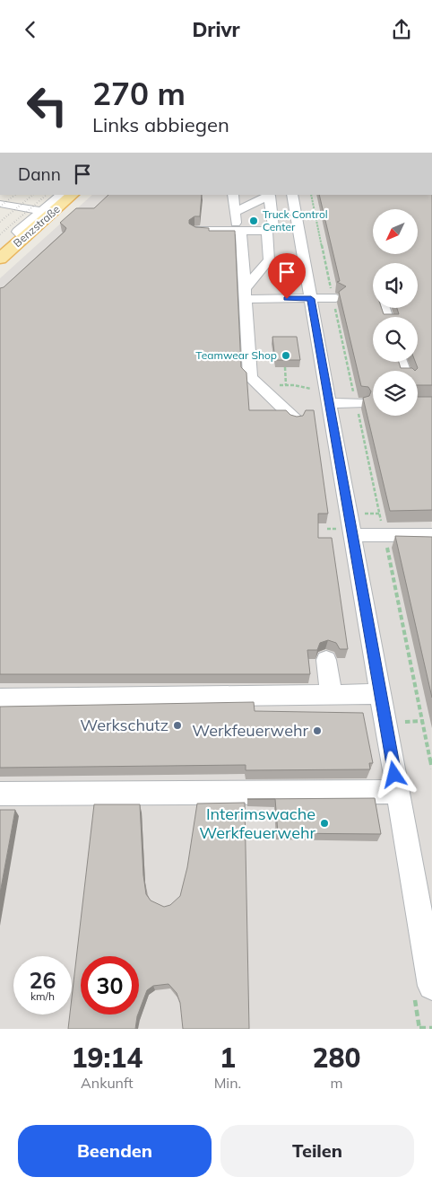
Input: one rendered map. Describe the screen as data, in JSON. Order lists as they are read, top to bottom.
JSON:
{
  "streets": {
    "main road": ["Benzstraße"]
  },
  "places": [
    "Truck Control Center",
    "Teamwear Shop",
    "Werkschutz",
    "Werkfeuerwehr",
    "Interimswache Werkfeuerwehr"
  ],
  "north": "bottom left",
  "page": {
    "header": "Drivr",
    "turn": ["270 m", "Links abbiegen"],
    "then": "Dann",
    "speed": "26 km/h",
    "limit": "30",
    "eta": [
      "19:14",
      "Ankunft",
      "1",
      "Min.",
      "280",
      "m"
    ],
    "buttons": ["Beenden", "Teilen"]
  }
}
